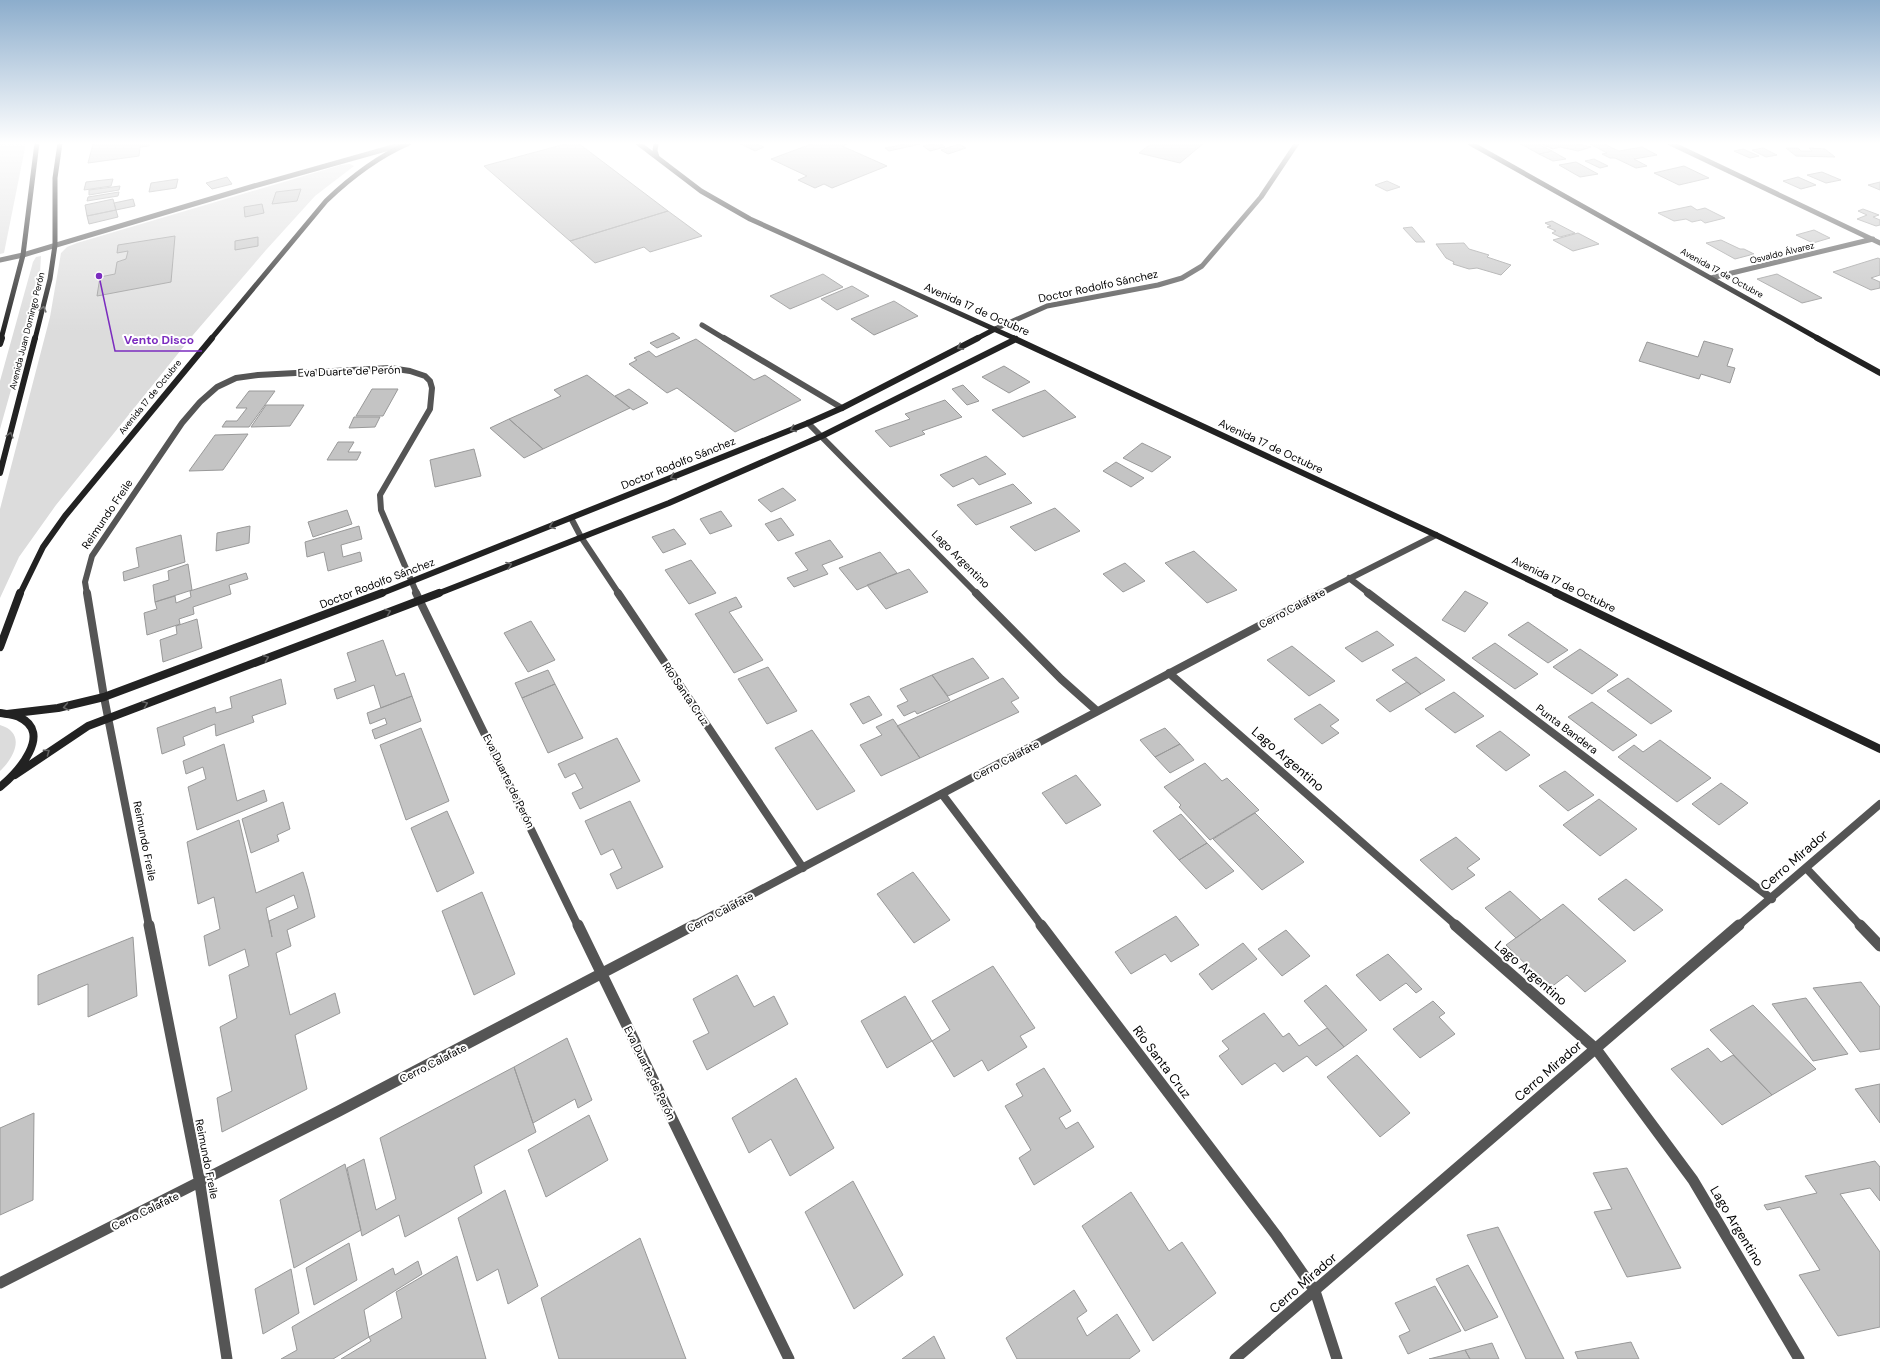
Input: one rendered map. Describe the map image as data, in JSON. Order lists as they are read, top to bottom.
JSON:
{
  "streets": {
    "street": [
      "Osvaldo Álvarez",
      "Avenida 17 de Octubre",
      "Doctor Rodolfo Sánchez",
      "Avenida Juan Domingo Perón",
      "Eva Duarte de Perón",
      "Reimundo Freile",
      "Lago Argentino",
      "Cerro Calafate",
      "Río Santa Cruz",
      "Punta Bandera",
      "Cerro Mirador"
    ]
  },
  "crossings": [
    ["Osvaldo Álvarez", "Avenida 17 de Octubre"],
    ["Avenida 17 de Octubre", "Doctor Rodolfo Sánchez"],
    ["Avenida 17 de Octubre", "Cerro Calafate"],
    ["Doctor Rodolfo Sánchez", "Eva Duarte de Perón"],
    ["Doctor Rodolfo Sánchez", "Reimundo Freile"],
    ["Doctor Rodolfo Sánchez", "Lago Argentino"],
    ["Doctor Rodolfo Sánchez", "Río Santa Cruz"],
    ["Eva Duarte de Perón", "Reimundo Freile"],
    ["Eva Duarte de Perón", "Cerro Calafate"],
    ["Reimundo Freile", "Cerro Calafate"],
    ["Lago Argentino", "Cerro Calafate"],
    ["Lago Argentino", "Cerro Mirador"],
    ["Cerro Calafate", "Río Santa Cruz"],
    ["Cerro Calafate", "Punta Bandera"],
    ["Río Santa Cruz", "Cerro Mirador"],
    ["Punta Bandera", "Cerro Mirador"]
  ],
  "places": ["Vento Disco"]
}
